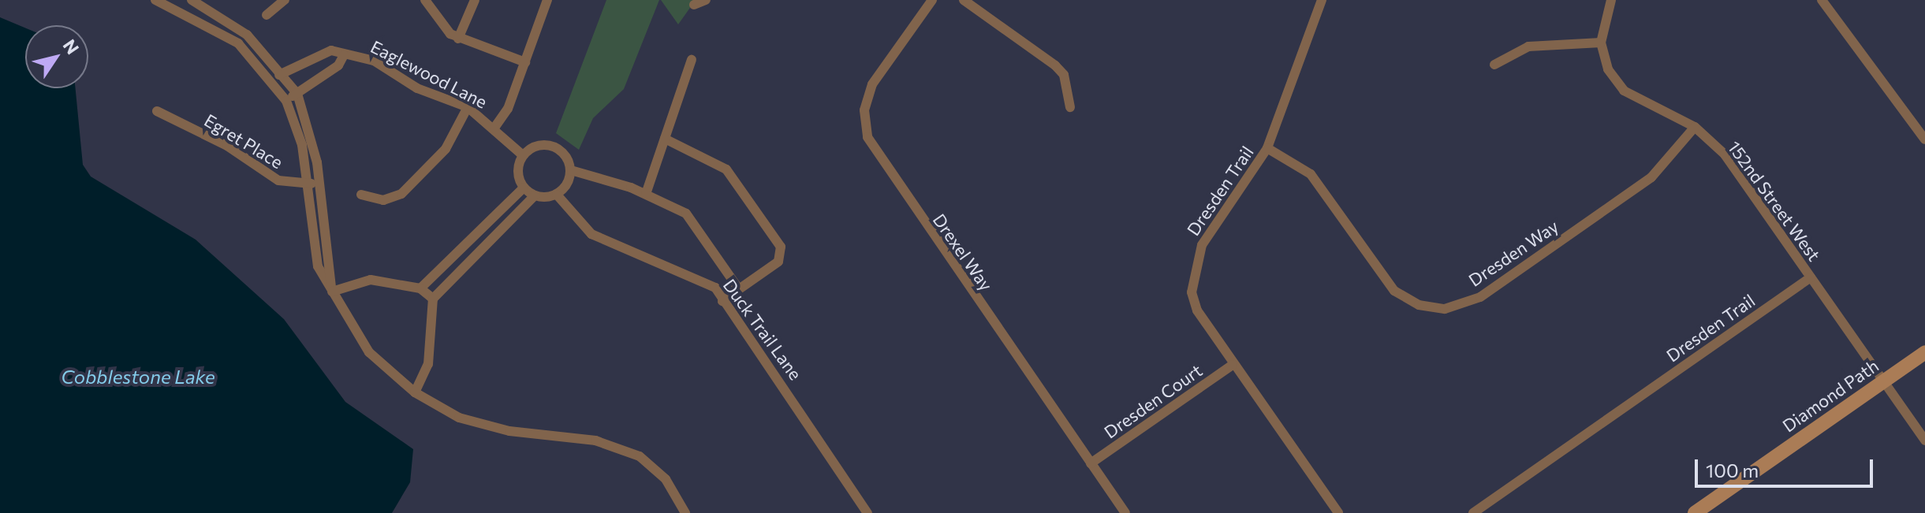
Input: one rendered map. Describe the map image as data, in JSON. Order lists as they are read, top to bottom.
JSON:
{
  "streets": {
    "street": [
      "Eaglewood Lane",
      "Egret Place",
      "Dresden Trail",
      "152nd Street West",
      "Drexel Way",
      "Dresden Way",
      "Duck Trail Lane",
      "Diamond Path",
      "Dresden Court"
    ]
  },
  "crossings": [
    ["Eaglewood Lane", "Duck Trail Lane"],
    ["Dresden Trail", "152nd Street West"],
    ["Dresden Trail", "Dresden Way"],
    ["Dresden Trail", "Dresden Court"],
    ["152nd Street West", "Dresden Way"],
    ["152nd Street West", "Diamond Path"],
    ["Drexel Way", "Dresden Court"]
  ],
  "water": ["Cobblestone Lake"],
  "scale_bar": "100 m",
  "north": "top right"
}
